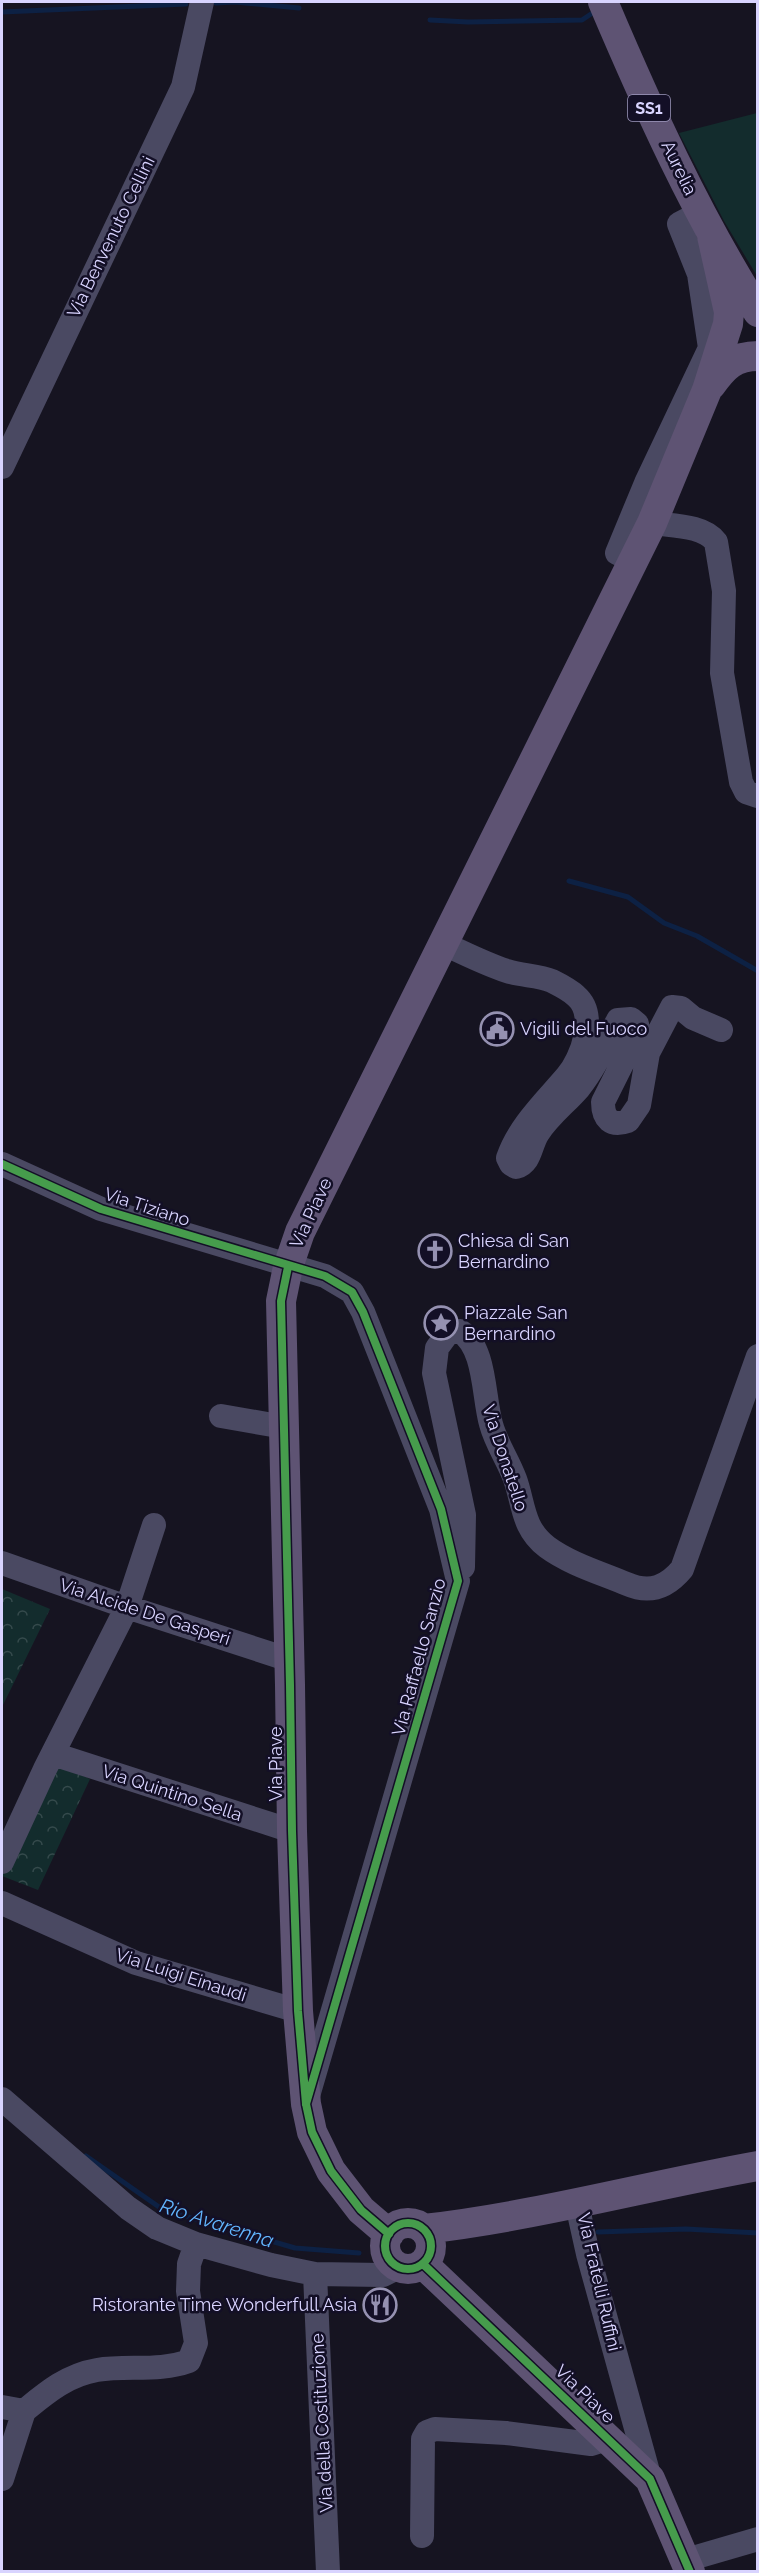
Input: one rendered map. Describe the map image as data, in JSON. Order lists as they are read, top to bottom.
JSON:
{
  "streets": {
    "main road": [
      "SS1",
      "Aurelia",
      "Via Piave",
      "Via Fratelli Ruffini"
    ],
    "street": [
      "Via Benvenuto Cellini",
      "Via Tiziano",
      "Via Donatello",
      "Via Alcide De Gasperi",
      "Via Raffaello Sanzio",
      "Via Quintino Sella",
      "Via Luigi Einaudi",
      "Via della Costituzione"
    ]
  },
  "crossings": [
    ["SS1", "Aurelia"],
    ["Via Tiziano", "Via Piave"],
    ["Via Tiziano", "Via Raffaello Sanzio"],
    ["Via Piave", "Via Alcide De Gasperi"],
    ["Via Piave", "Via Raffaello Sanzio"],
    ["Via Piave", "Via Quintino Sella"],
    ["Via Piave", "Via Luigi Einaudi"],
    ["Via Piave", "Via Fratelli Ruffini"],
    ["Via Donatello", "Via Raffaello Sanzio"]
  ],
  "water": ["Rio Avarenna"],
  "places": {
    "public building": ["Vigili del Fuoco"],
    "church": ["Chiesa di San Bernardino"],
    "place": ["Piazzale San Bernardino"],
    "restaurant": ["Ristorante Time Wonderfull Asia"]
  }
}
